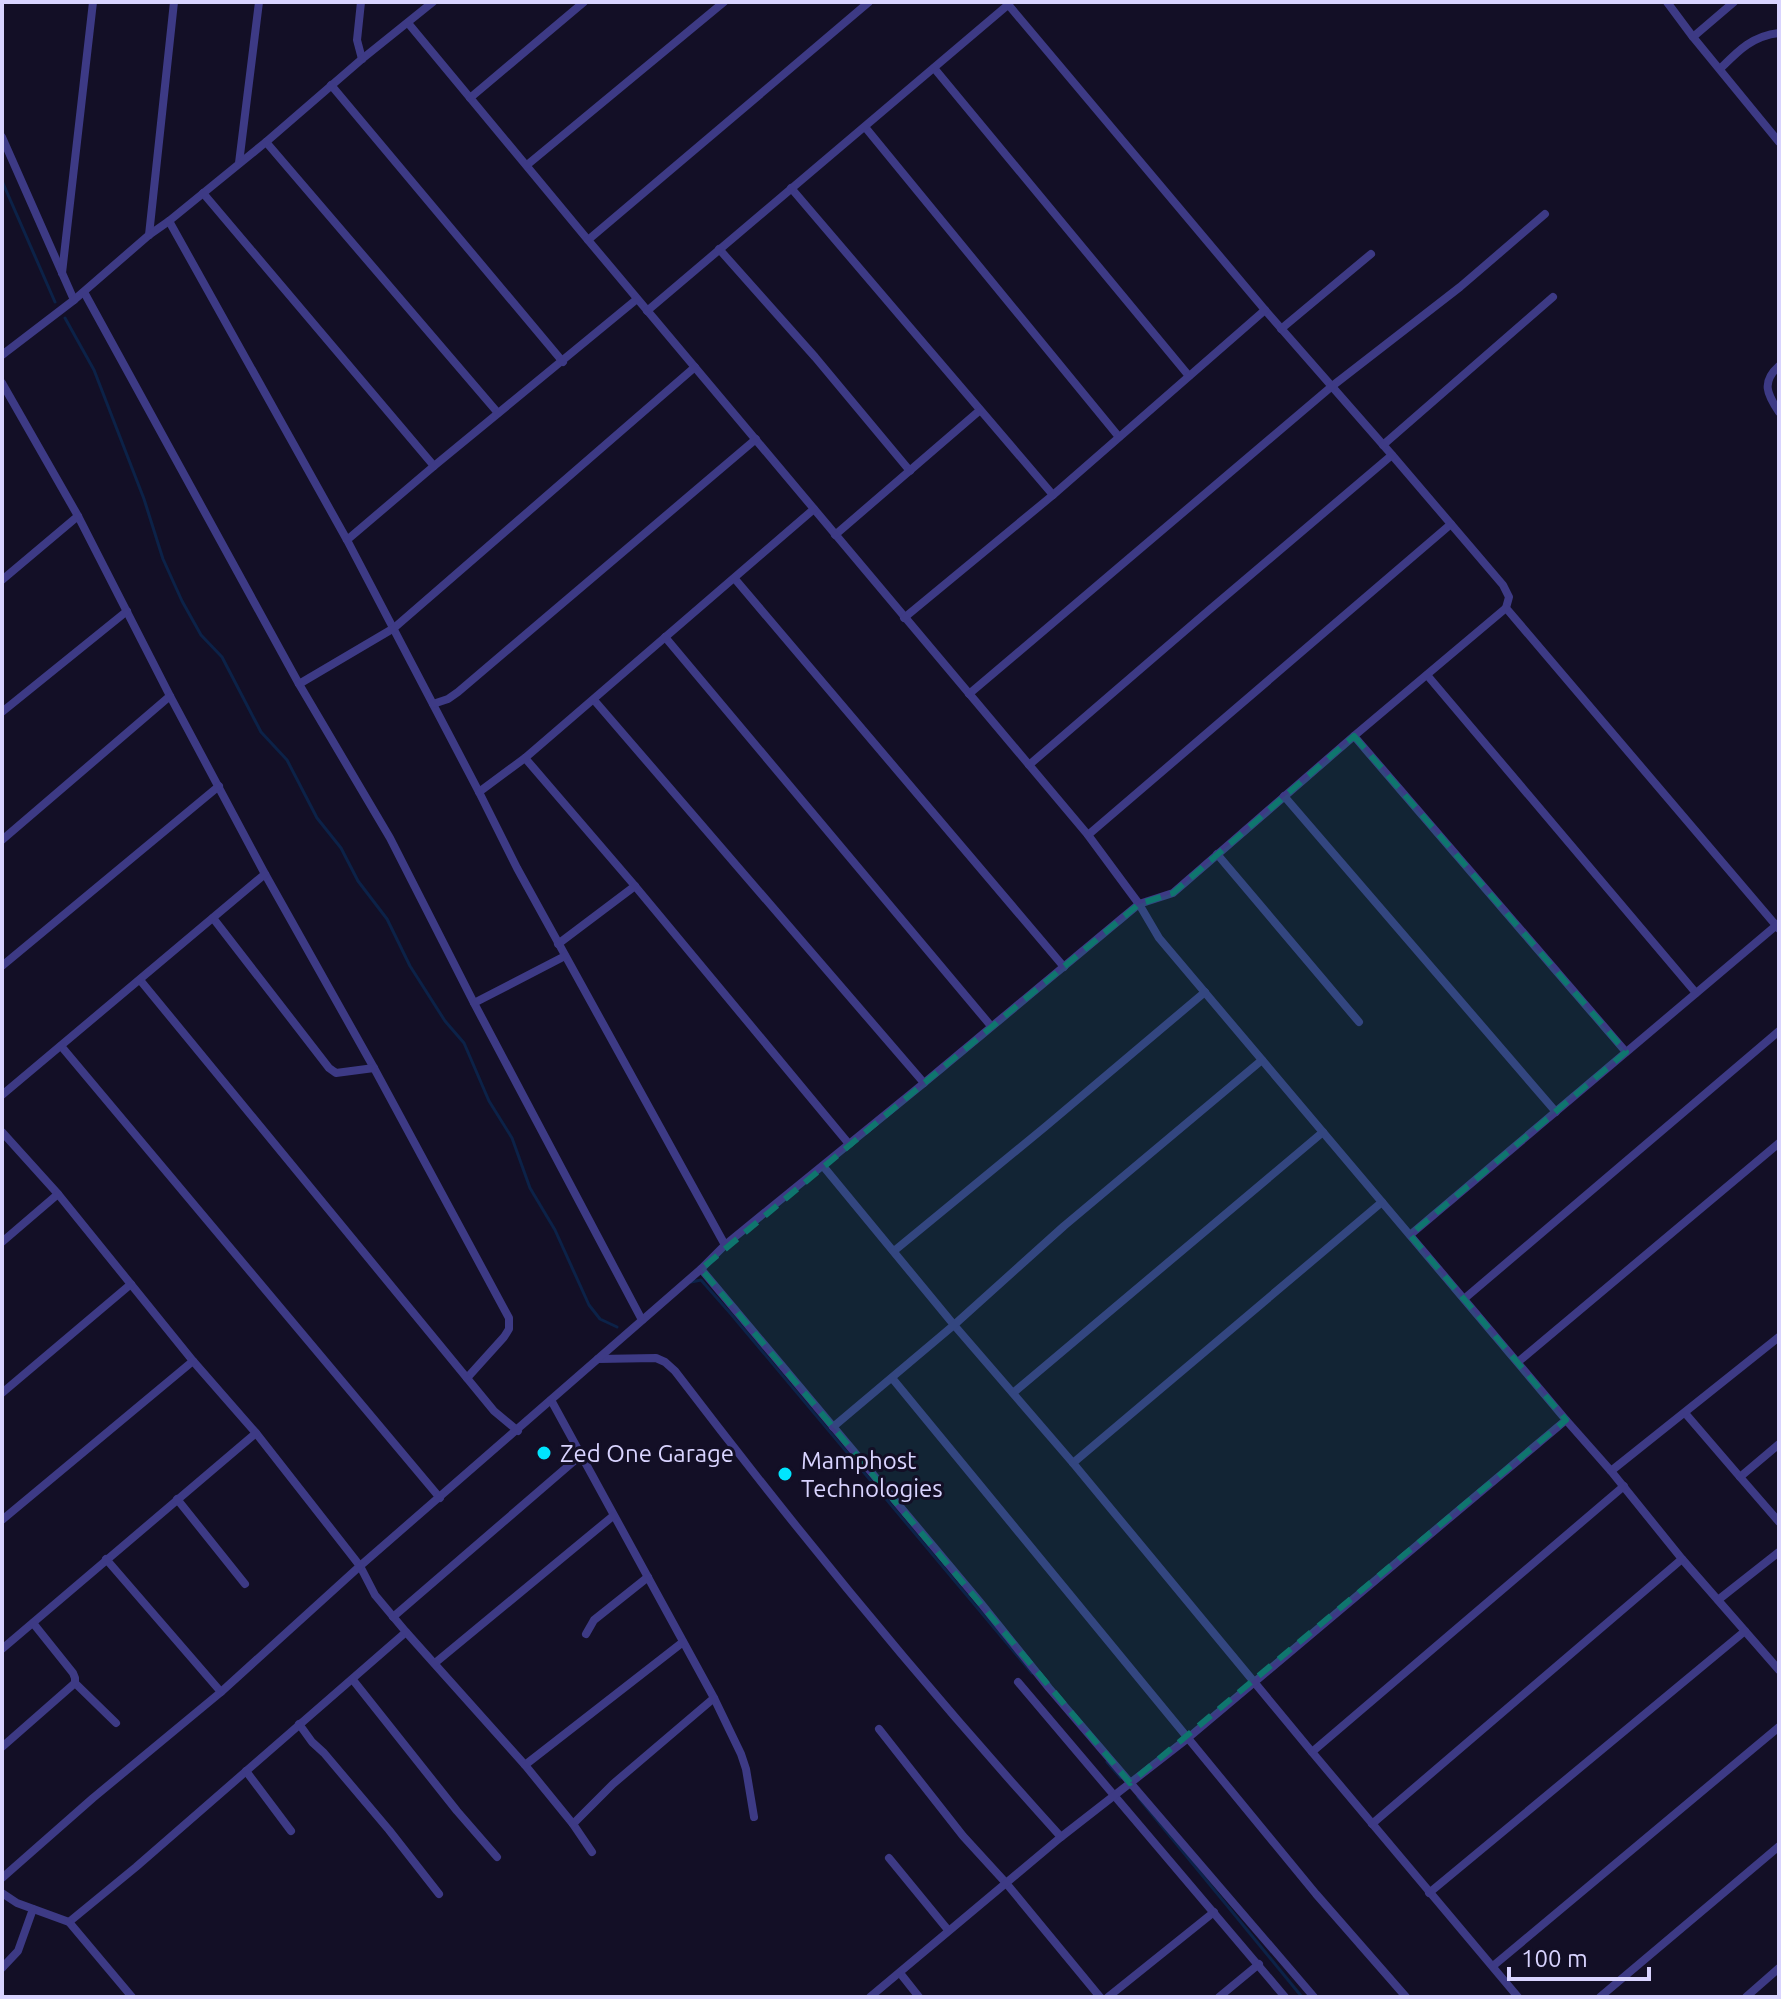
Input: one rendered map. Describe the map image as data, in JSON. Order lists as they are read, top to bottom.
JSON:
{
  "places": ["Zed One Garage", "Mamphost Technologies"],
  "scale_bar": "100 m"
}
